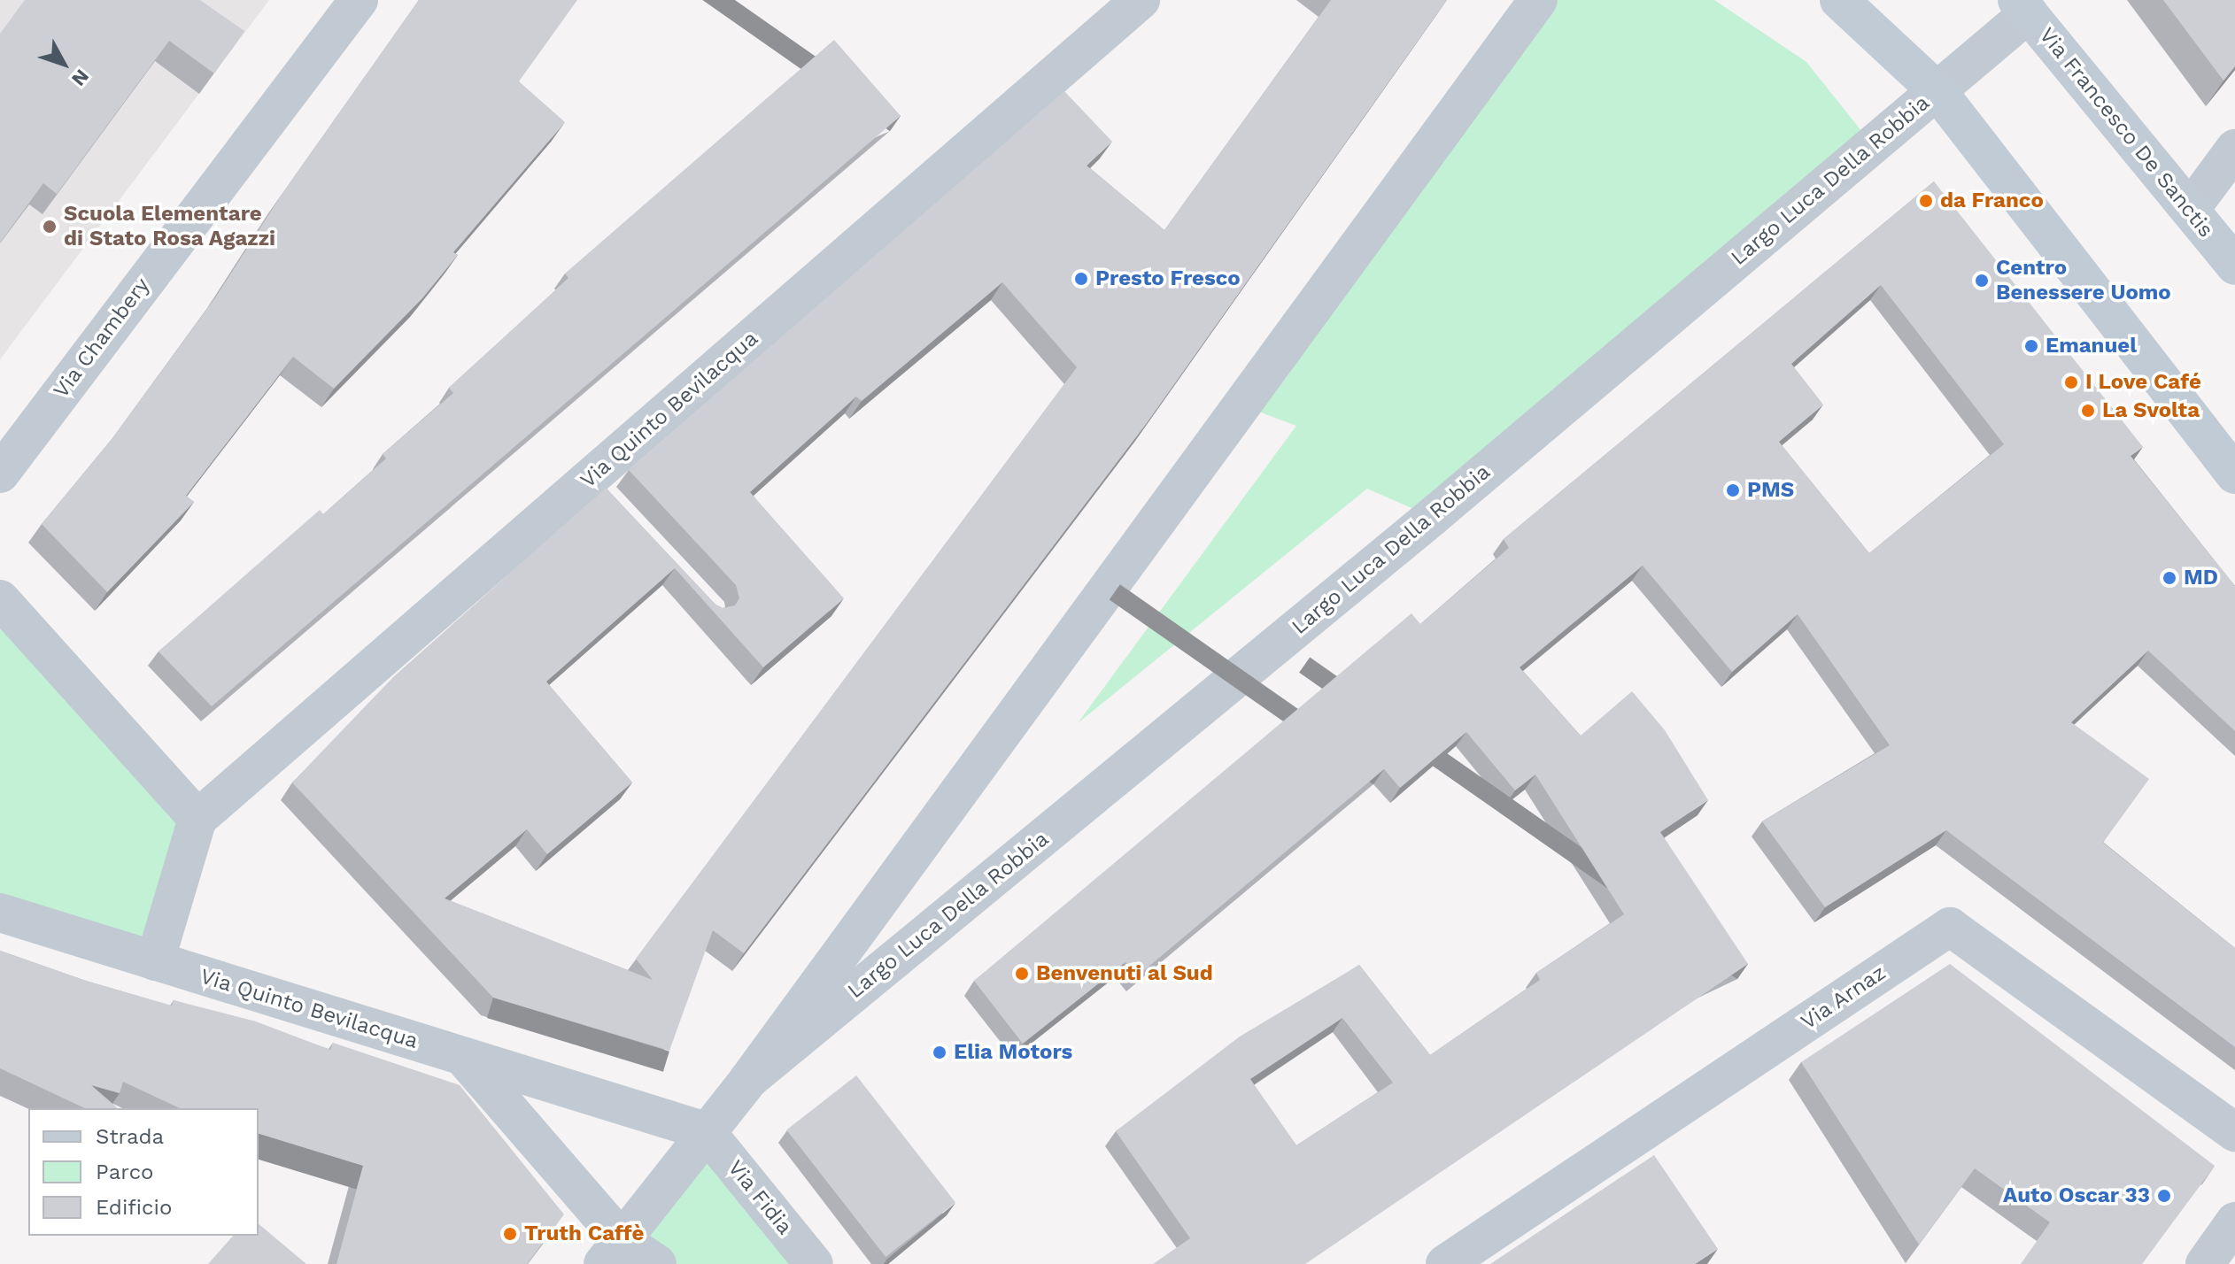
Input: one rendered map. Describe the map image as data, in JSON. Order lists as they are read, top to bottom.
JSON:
{
  "streets": {
    "main road": ["Via Francesco De Sanctis"],
    "street": [
      "Largo Luca Della Robbia",
      "Via Chambery",
      "Via Quinto Bevilacqua",
      "Via Arnaz",
      "Via Fidia"
    ]
  },
  "crossings": [
    ["Via Francesco De Sanctis", "Largo Luca Della Robbia"],
    ["Largo Luca Della Robbia", "Via Quinto Bevilacqua"],
    ["Largo Luca Della Robbia", "Via Fidia"],
    ["Via Quinto Bevilacqua", "Via Fidia"]
  ],
  "places": [
    "da Franco",
    "Scuola Elementare di Stato Rosa Agazzi",
    "Presto Fresco",
    "Centro Benessere Uomo",
    "Emanuel",
    "I Love Café",
    "La Svolta",
    "PMS",
    "MD",
    "Benvenuti al Sud",
    "Elia Motors",
    "Auto Oscar 33",
    "Truth Caffè"
  ],
  "legend": ["Strada", "Parco", "Edificio"],
  "north": "bottom right"
}
